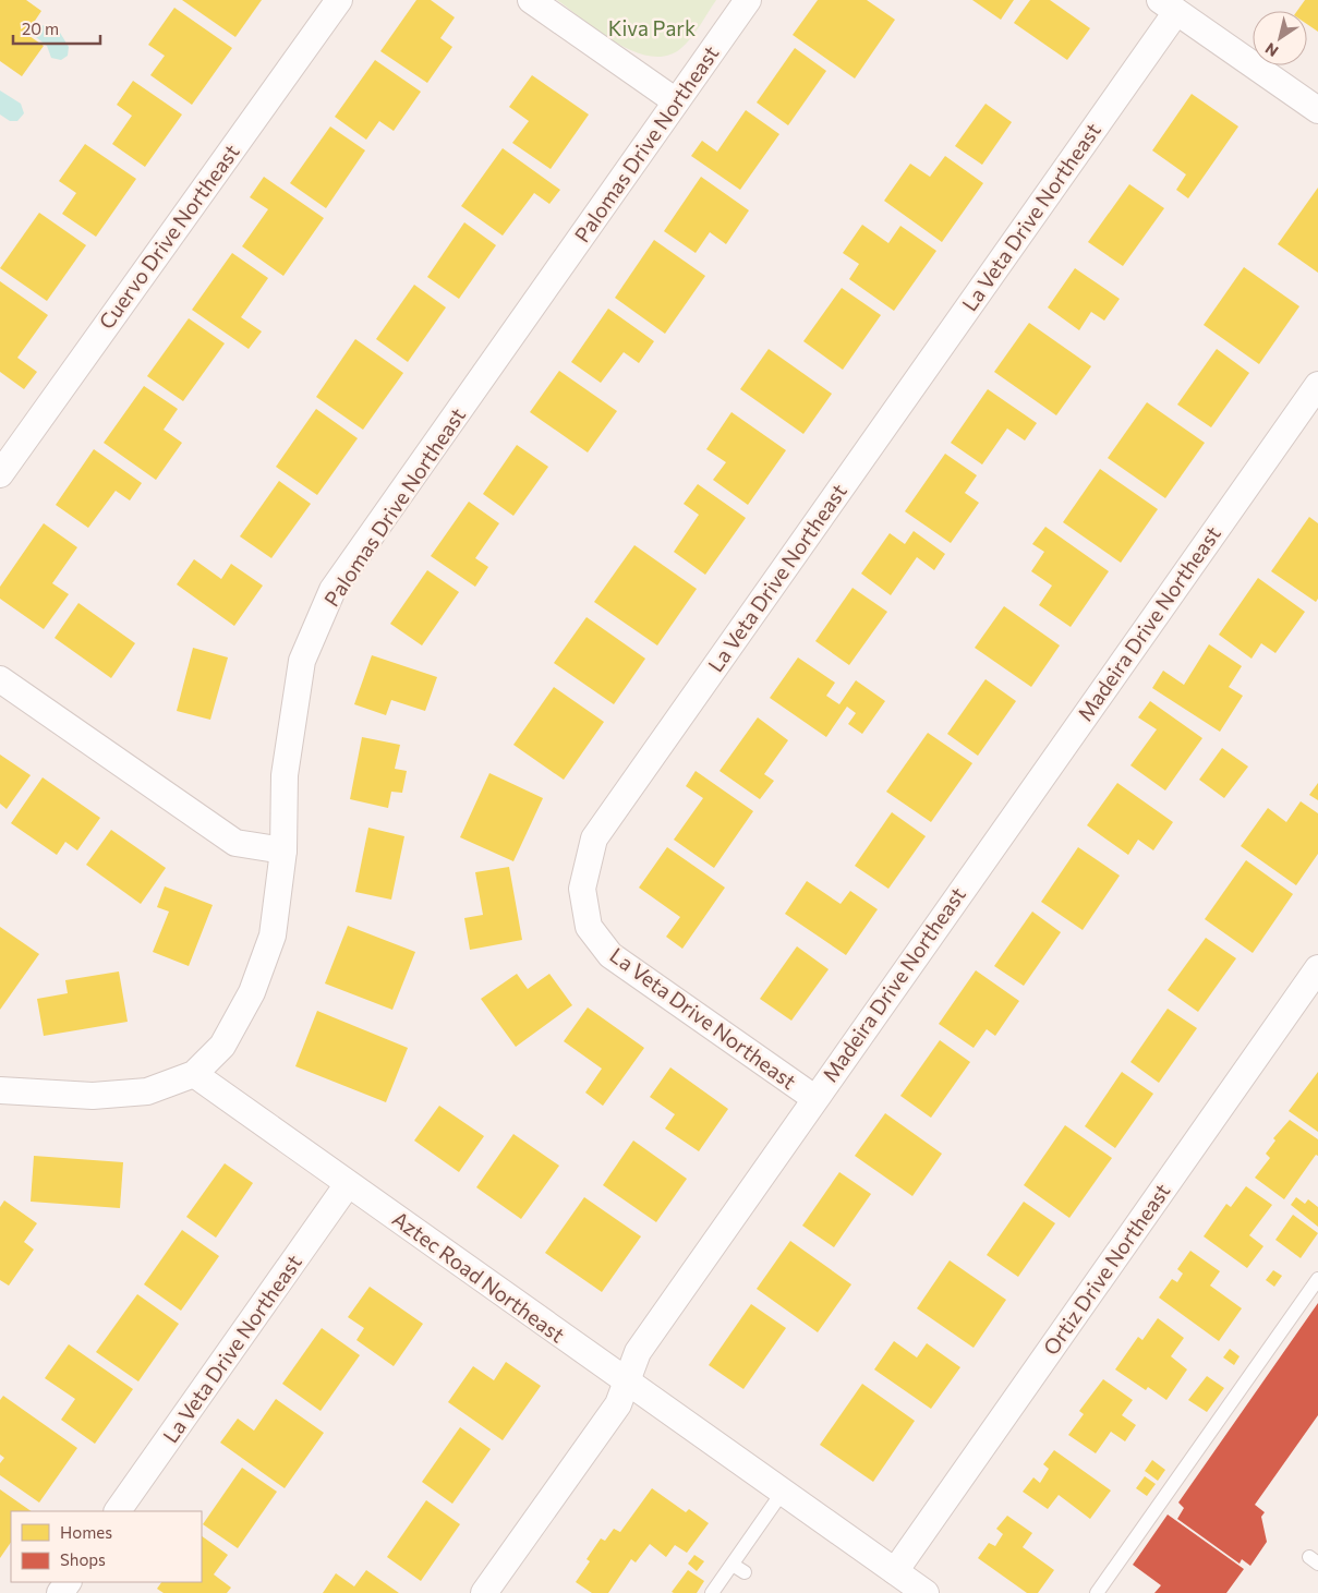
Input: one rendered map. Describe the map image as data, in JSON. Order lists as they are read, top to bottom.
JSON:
{
  "streets": {
    "street": [
      "Palomas Drive Northeast",
      "La Veta Drive Northeast",
      "Cuervo Drive Northeast",
      "Madeira Drive Northeast",
      "Ortiz Drive Northeast",
      "Aztec Road Northeast"
    ]
  },
  "crossings": [
    ["Palomas Drive Northeast", "Aztec Road Northeast"],
    ["La Veta Drive Northeast", "Madeira Drive Northeast"],
    ["La Veta Drive Northeast", "Aztec Road Northeast"],
    ["Madeira Drive Northeast", "Aztec Road Northeast"],
    ["Ortiz Drive Northeast", "Aztec Road Northeast"]
  ],
  "parks": ["Kiva Park"],
  "legend": ["Homes", "Shops"],
  "scale_bar": "20 m",
  "north": "bottom left"
}
